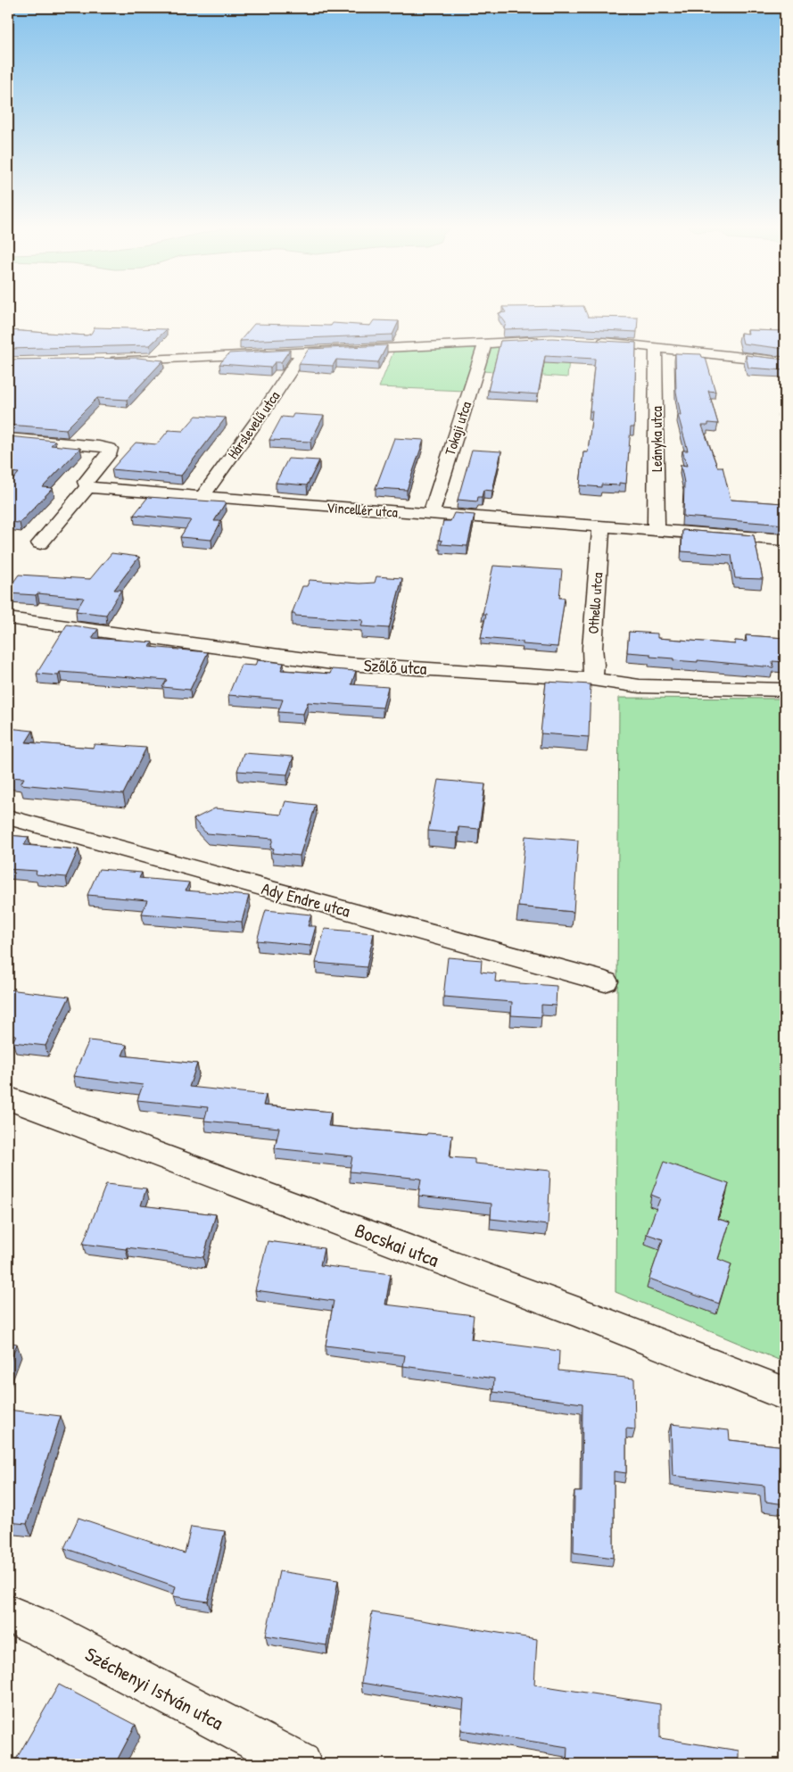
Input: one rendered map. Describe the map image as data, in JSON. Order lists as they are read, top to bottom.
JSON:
{
  "streets": {
    "street": [
      "Hárslevelű utca",
      "Tokaji utca",
      "Leányka utca",
      "Vincellér utca",
      "Othello utca",
      "Szőlő utca",
      "Ady Endre utca",
      "Bocskai utca",
      "Széchenyi István utca"
    ]
  },
  "crossings": [
    ["Hárslevelű utca", "Vincellér utca"],
    ["Tokaji utca", "Vincellér utca"],
    ["Leányka utca", "Vincellér utca"],
    ["Vincellér utca", "Othello utca"],
    ["Othello utca", "Szőlő utca"]
  ]
}
